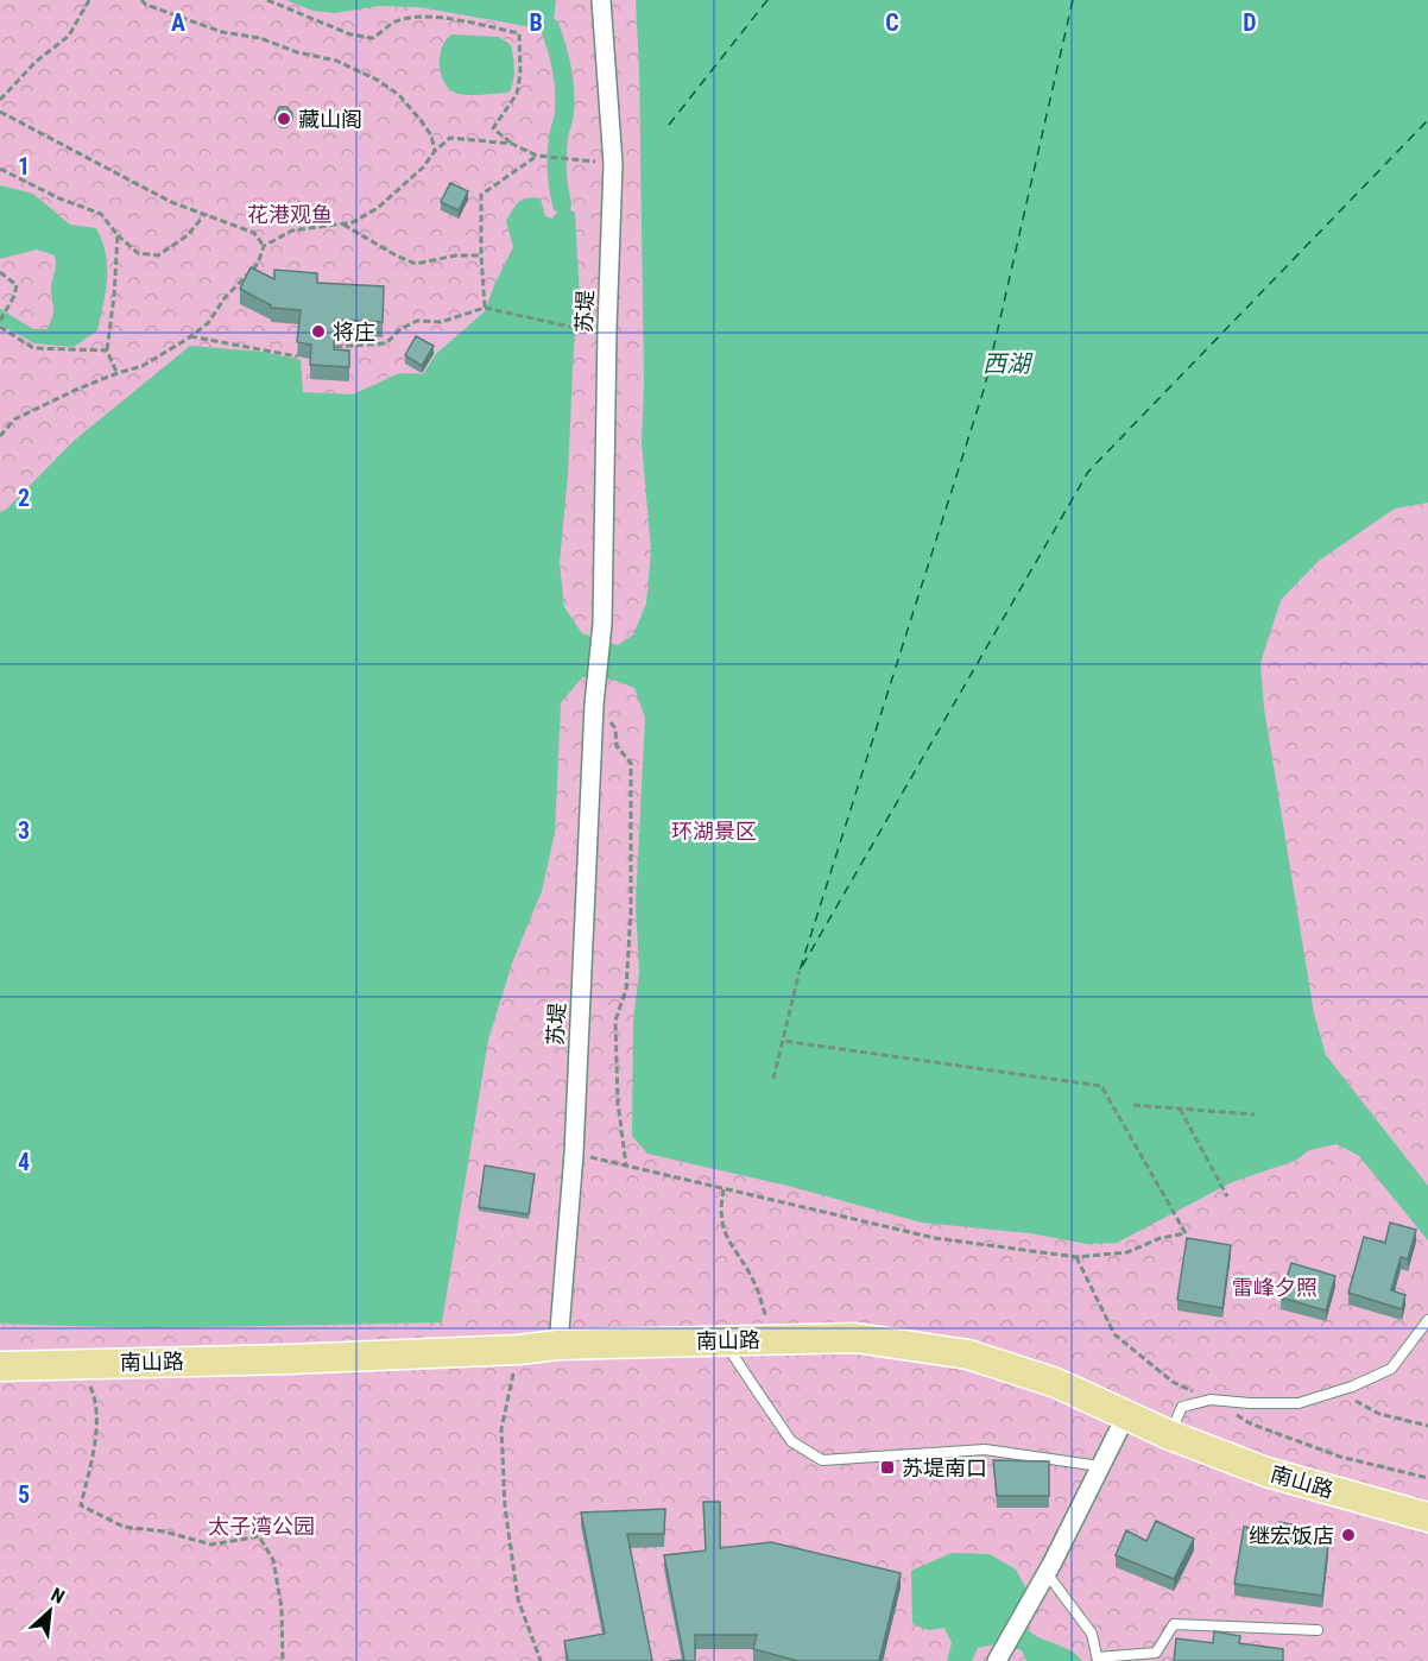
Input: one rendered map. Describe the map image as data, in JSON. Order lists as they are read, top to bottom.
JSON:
{
  "streets": {
    "main road": ["南山路"],
    "street": ["苏堤"]
  },
  "crossings": [
    ["苏堤", "南山路"]
  ],
  "water": ["西湖"],
  "parks": [
    "花港观鱼",
    "环湖景区",
    "雷峰夕照",
    "太子湾公园"
  ],
  "places": {
    "other": ["藏山阁", "将庄", "继宏饭店"],
    "transit": ["苏堤南口"]
  },
  "north": "top right",
  "grid": {
    "columns": [
      "A",
      "B",
      "C",
      "D"
    ],
    "rows": [
      "1",
      "2",
      "3",
      "4",
      "5"
    ]
  }
}
